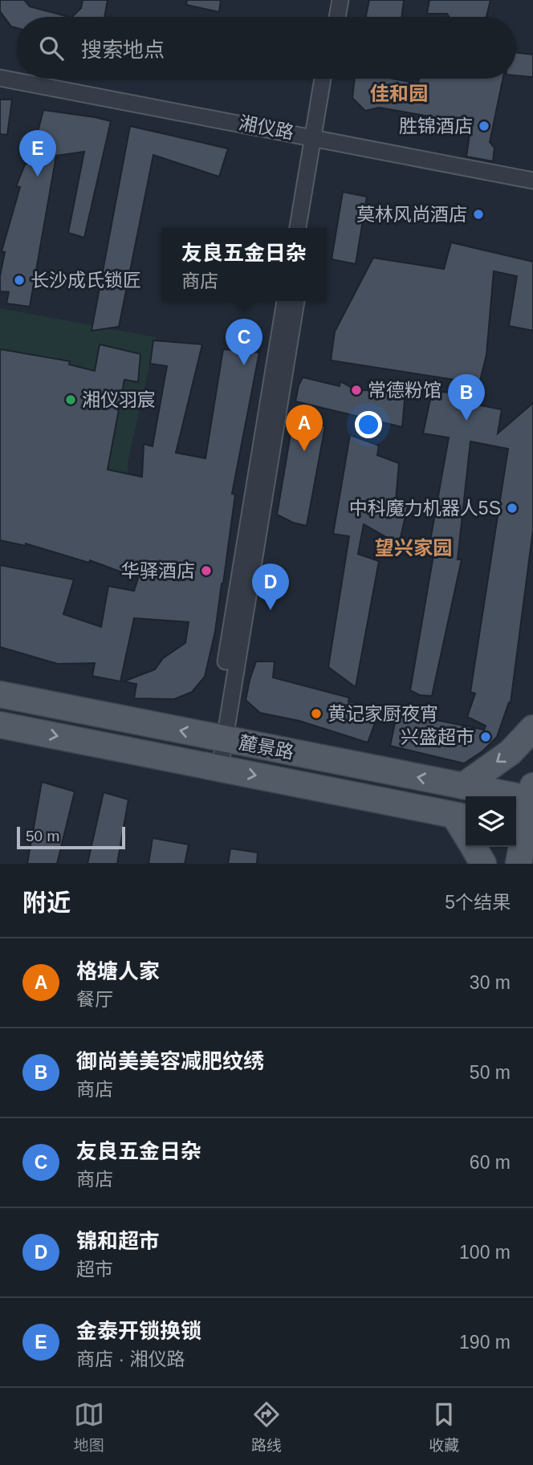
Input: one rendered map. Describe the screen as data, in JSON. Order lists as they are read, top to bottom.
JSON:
{
  "streets": {
    "main road": ["麓景路"],
    "street": ["湘仪路"]
  },
  "districts": ["佳和园", "望兴家园"],
  "places": [
    "胜锦酒店",
    "莫林风尚酒店",
    "长沙成氏锁匠",
    "常德粉馆",
    "湘仪羽宸",
    "中科魔力机器人5S",
    "华驿酒店",
    "黄记家厨夜宵",
    "兴盛超市"
  ],
  "scale_bar": "50 m",
  "page": {
    "search": "搜索地点",
    "pins": [
      "E",
      "C",
      "B",
      "A",
      "D"
    ],
    "popup": ["友良五金日杂", "商店"],
    "scale": "50 m",
    "heading": ["附近", "5个结果"],
    "list": [
      {
        "mark": "A",
        "name": "格塘人家",
        "note": "餐厅",
        "value": "30 m"
      },
      {
        "mark": "B",
        "name": "御尚美美容减肥纹绣",
        "note": "商店",
        "value": "50 m"
      },
      {
        "mark": "C",
        "name": "友良五金日杂",
        "note": "商店",
        "value": "60 m"
      },
      {
        "mark": "D",
        "name": "锦和超市",
        "note": "超市",
        "value": "100 m"
      },
      {
        "mark": "E",
        "name": "金泰开锁换锁",
        "note": "商店 · 湘仪路",
        "value": "190 m"
      }
    ],
    "nav": ["地图", "路线", "收藏"]
  }
}
